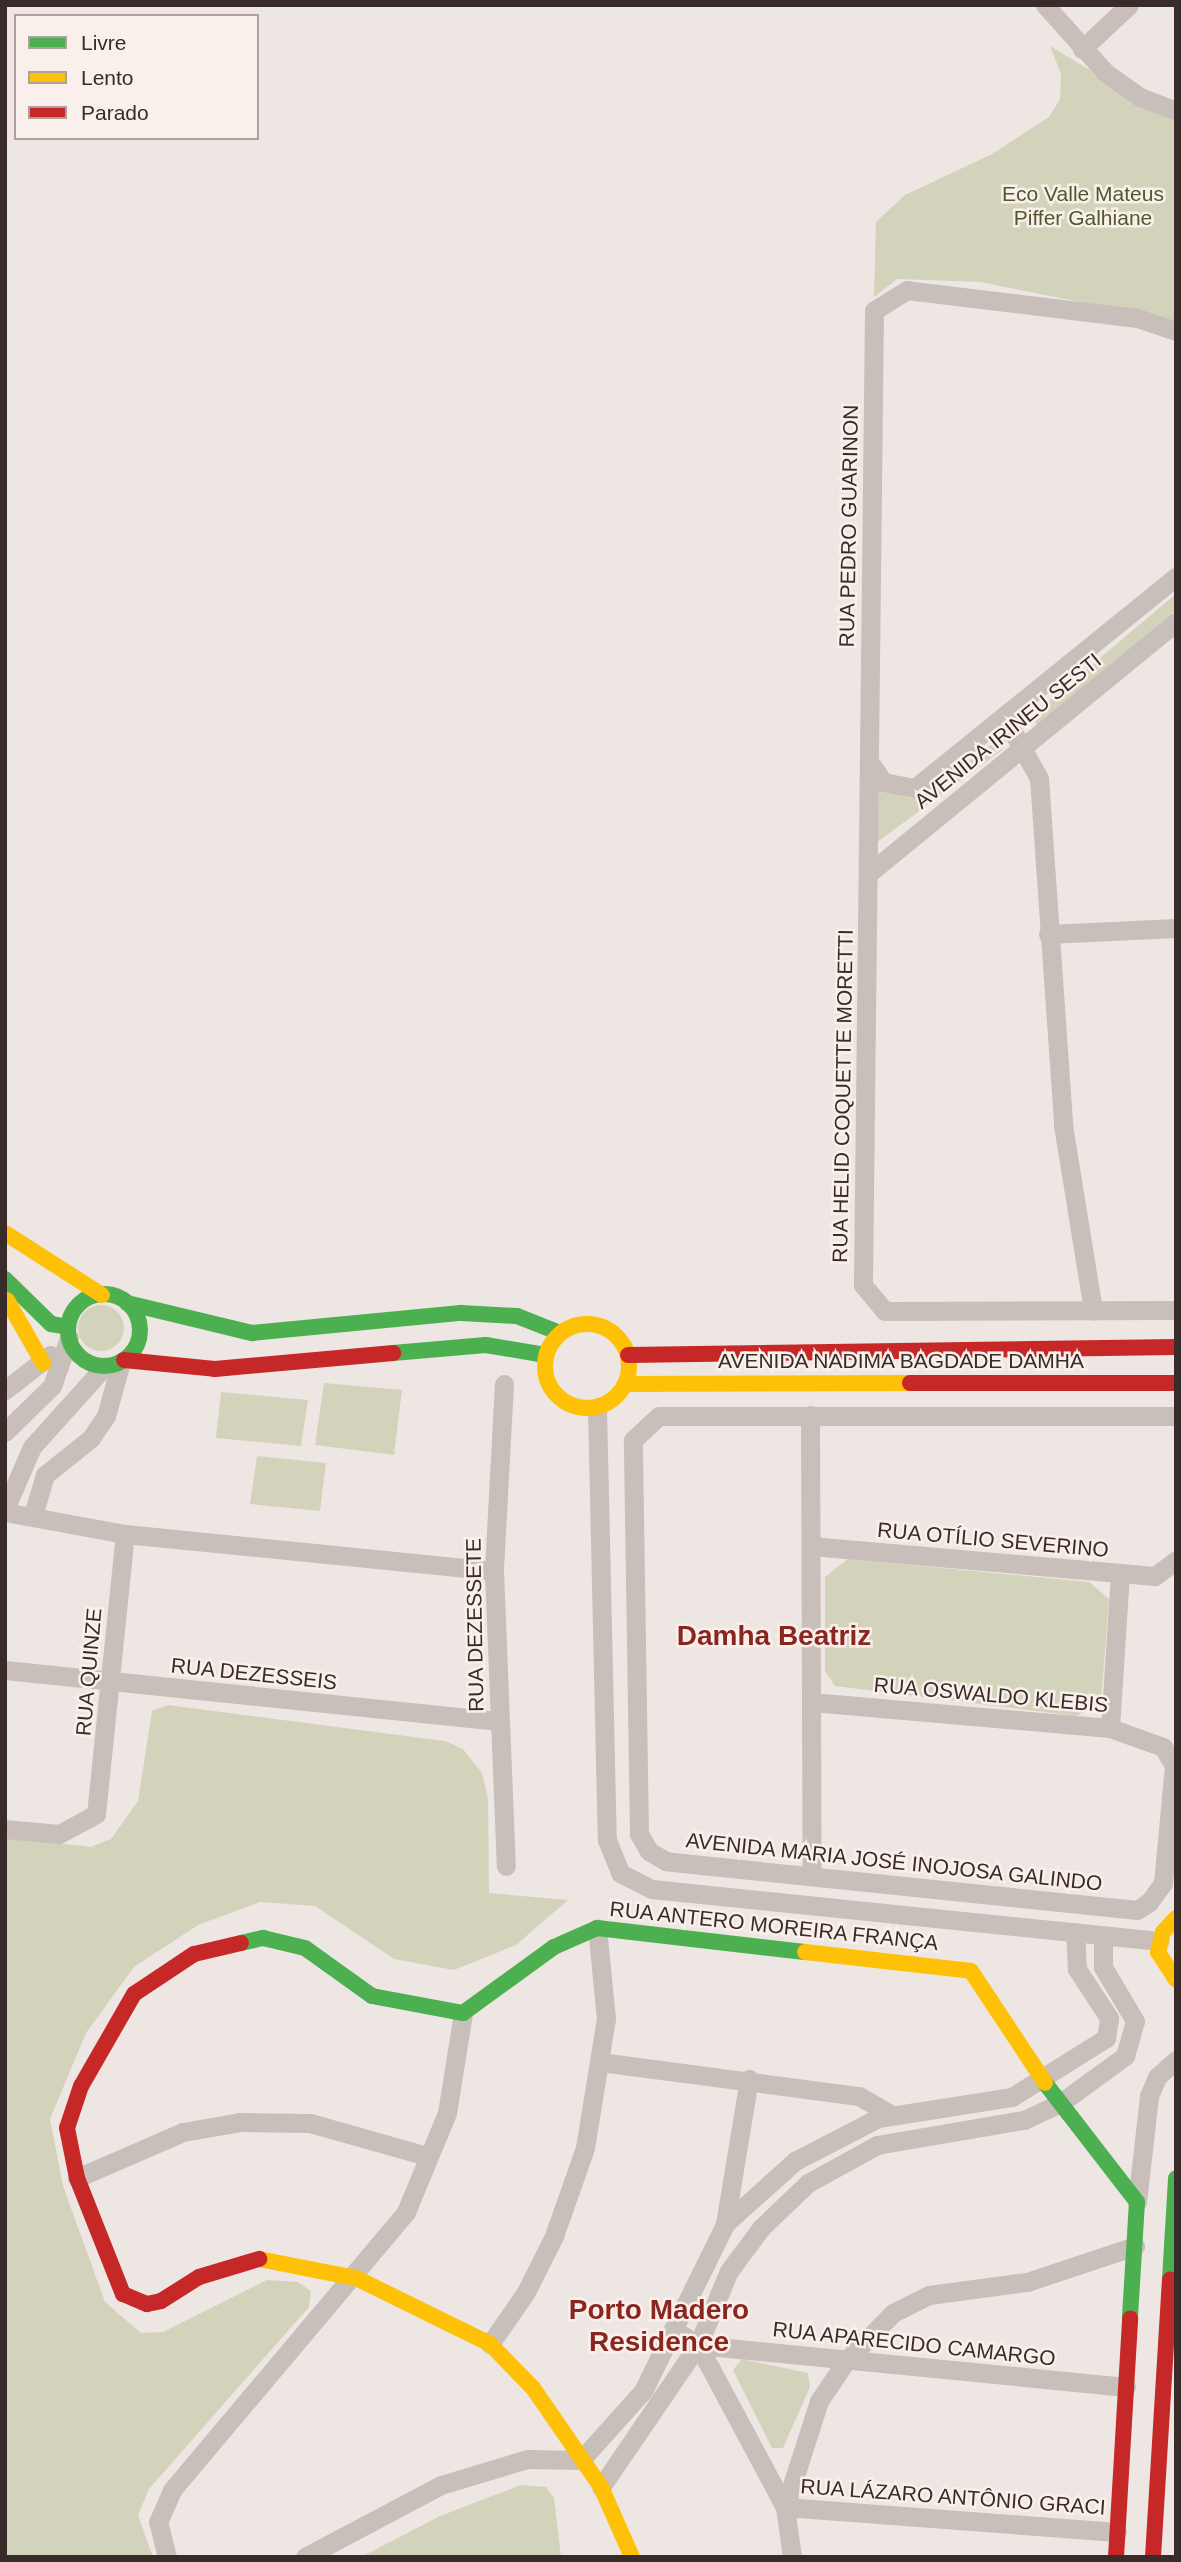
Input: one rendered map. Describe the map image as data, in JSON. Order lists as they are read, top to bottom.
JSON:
{
  "streets": {
    "street": [
      "RUA PEDRO GUARINON",
      "AVENIDA IRINEU SESTI",
      "RUA HELID COQUETTE MORETTI",
      "AVENIDA NADIMA BAGDADE DAMHA",
      "RUA OTÍLIO SEVERINO",
      "RUA DEZESSETE",
      "RUA QUINZE",
      "RUA DEZESSEIS",
      "RUA OSWALDO KLEBIS",
      "AVENIDA MARIA JOSÉ INOJOSA GALINDO",
      "RUA ANTERO MOREIRA FRANÇA",
      "RUA APARECIDO CAMARGO",
      "RUA LÁZARO ANTÔNIO GRACI"
    ]
  },
  "crossings": [
    ["RUA PEDRO GUARINON", "AVENIDA IRINEU SESTI"],
    ["RUA PEDRO GUARINON", "RUA HELID COQUETTE MORETTI"],
    ["AVENIDA IRINEU SESTI", "RUA HELID COQUETTE MORETTI"],
    ["RUA DEZESSETE", "RUA DEZESSEIS"],
    ["RUA QUINZE", "RUA DEZESSEIS"],
    ["RUA OSWALDO KLEBIS", "AVENIDA MARIA JOSÉ INOJOSA GALINDO"]
  ],
  "districts": ["Damha Beatriz", "Porto Madero Residence"],
  "parks": ["Eco Valle Mateus Piffer Galhiane"],
  "legend": ["Livre", "Lento", "Parado"]
}
